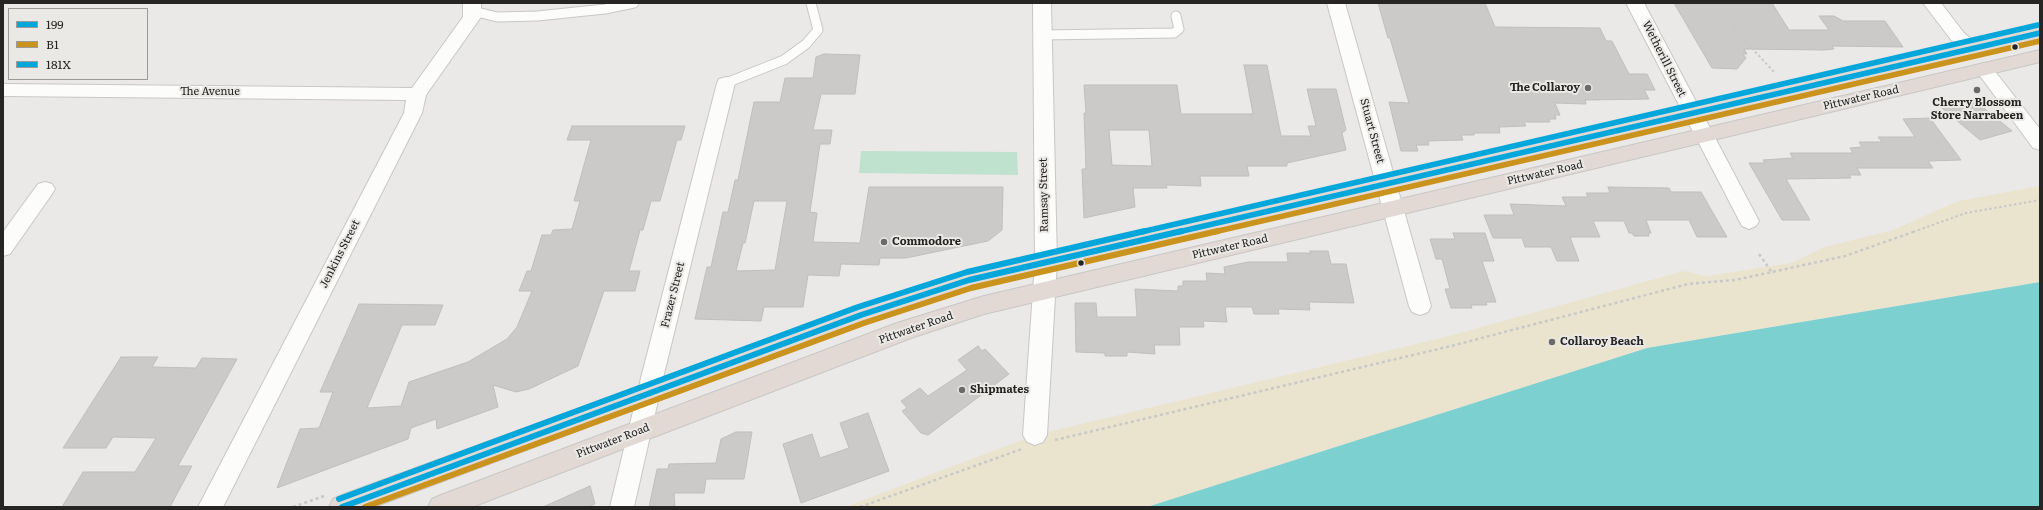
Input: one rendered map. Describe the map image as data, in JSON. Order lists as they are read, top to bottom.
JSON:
{
  "streets": {
    "highway": ["Pittwater Road"],
    "street": [
      "Wetherill Street",
      "The Avenue",
      "Stuart Street",
      "Ramsay Street",
      "Jenkins Street",
      "Frazer Street"
    ]
  },
  "crossings": [
    ["Wetherill Street", "Pittwater Road"],
    ["The Avenue", "Jenkins Street"],
    ["Pittwater Road", "Stuart Street"],
    ["Pittwater Road", "Ramsay Street"],
    ["Pittwater Road", "Frazer Street"]
  ],
  "places": [
    "The Collaroy",
    "Cherry Blossom Store Narrabeen",
    "Commodore",
    "Collaroy Beach",
    "Shipmates"
  ],
  "lines": ["transit line 181X", "transit line 199", "transit line B1"],
  "legend": ["199", "B1", "181X"]
}
